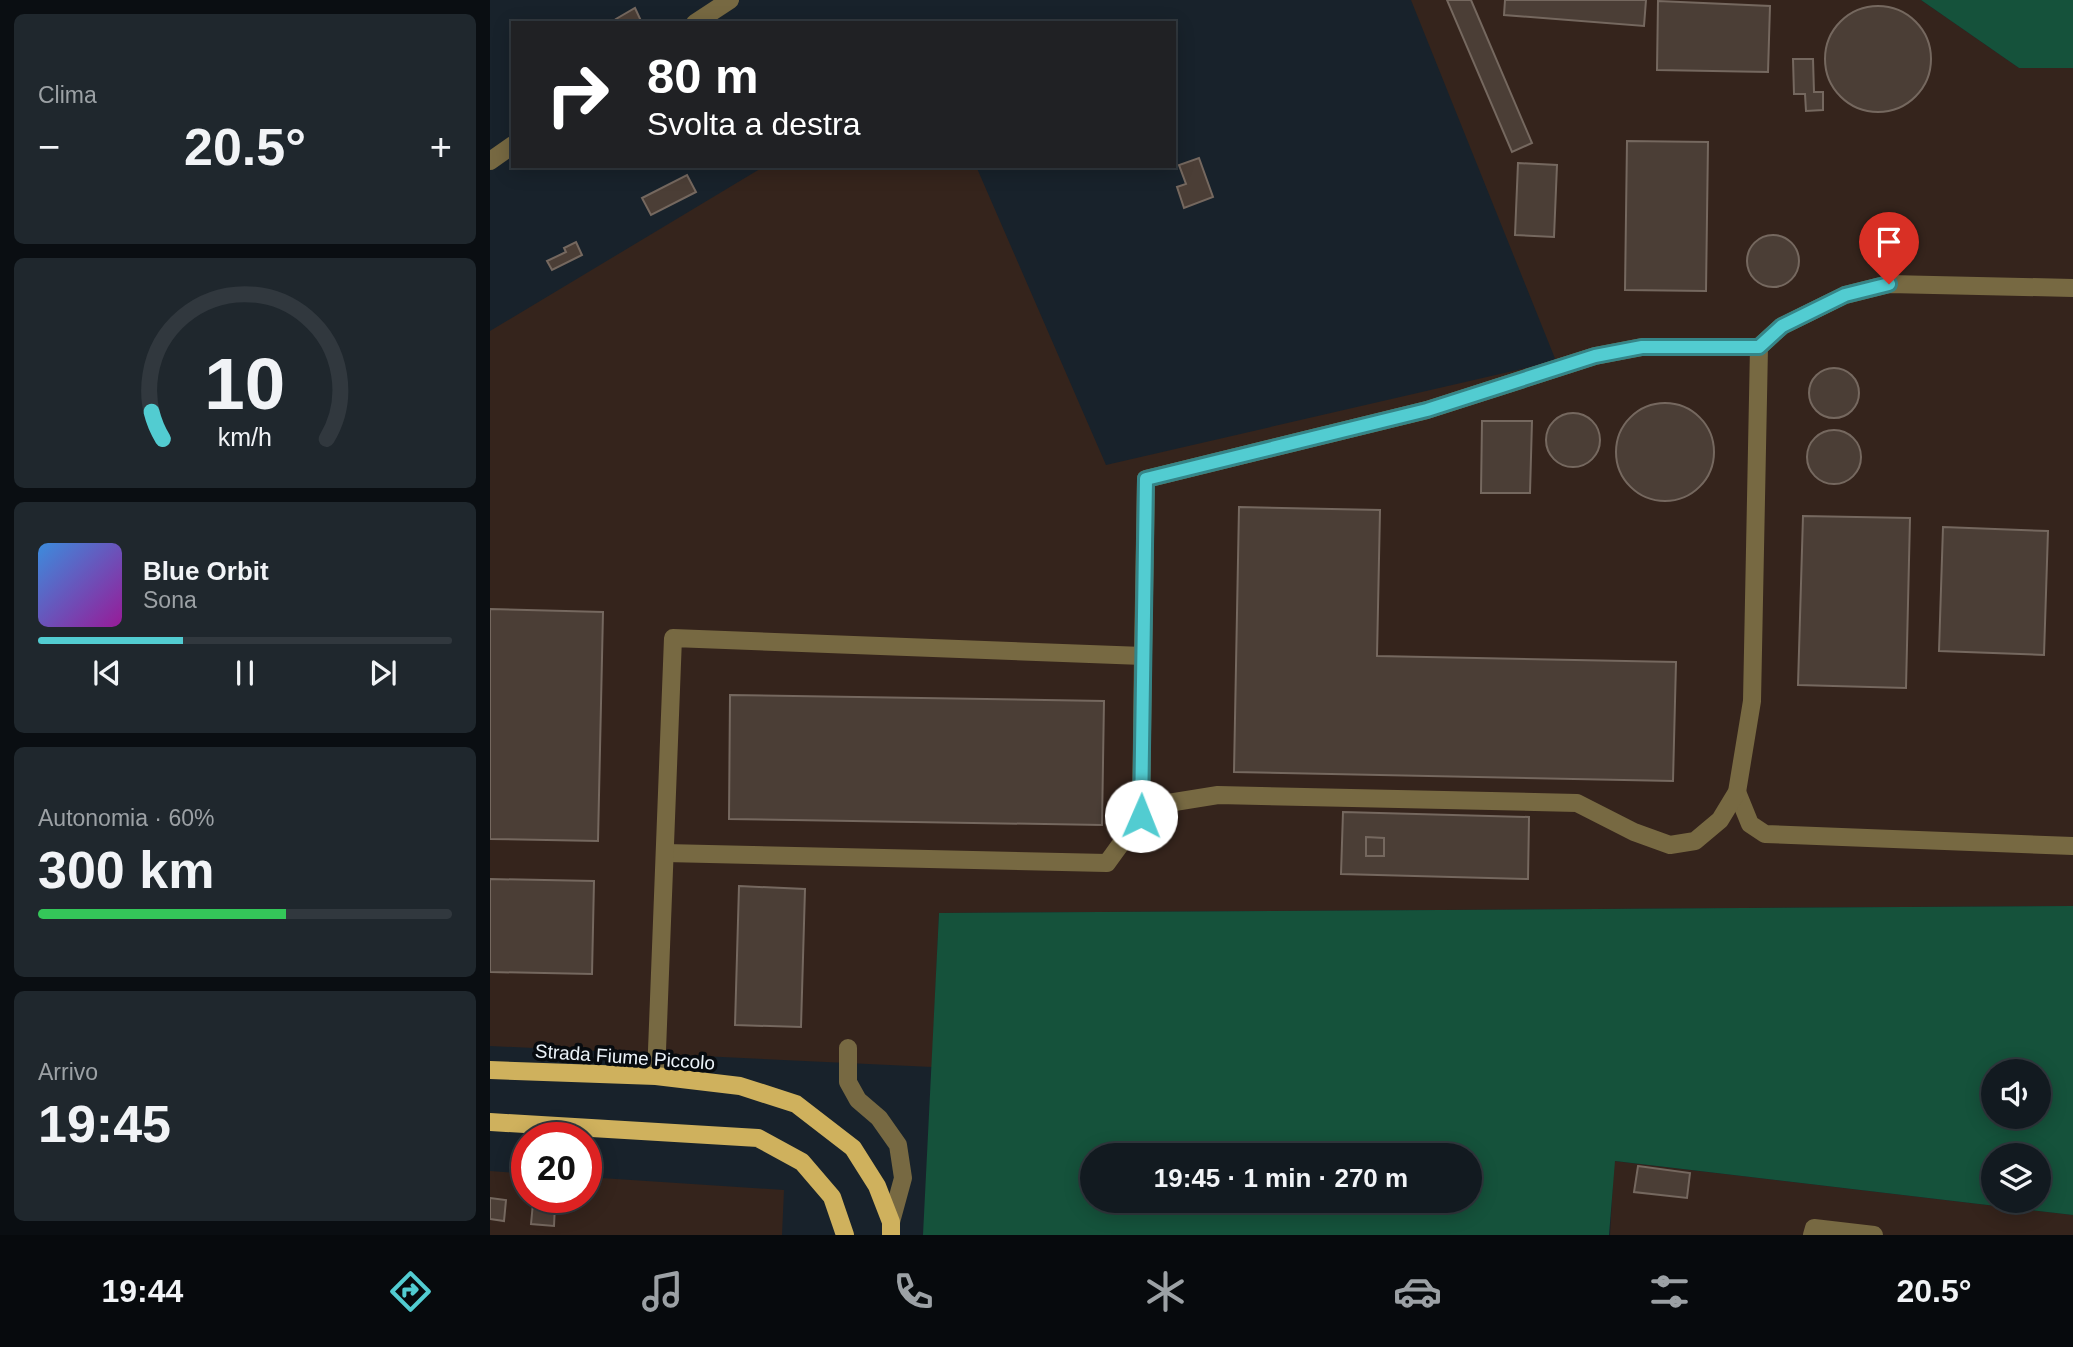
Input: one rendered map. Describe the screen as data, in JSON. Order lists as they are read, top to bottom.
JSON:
{
  "streets": {
    "main road": ["Strada Fiume Piccolo"]
  },
  "page": {
    "tile": [
      "Clima",
      ["Autonomia · 60%", "300 km"],
      ["Arrivo", "19:45"]
    ],
    "turn": ["80 m", "Svolta a destra"],
    "heat": ["−", "20.5°", "+"],
    "song": ["Blue Orbit", "Sona"],
    "limit": "20",
    "trip": "19:45 · 1 min · 270 m",
    "tabs": ["19:44", "20.5°"],
    "gauge": ["10", "km/h"]
  }
}
